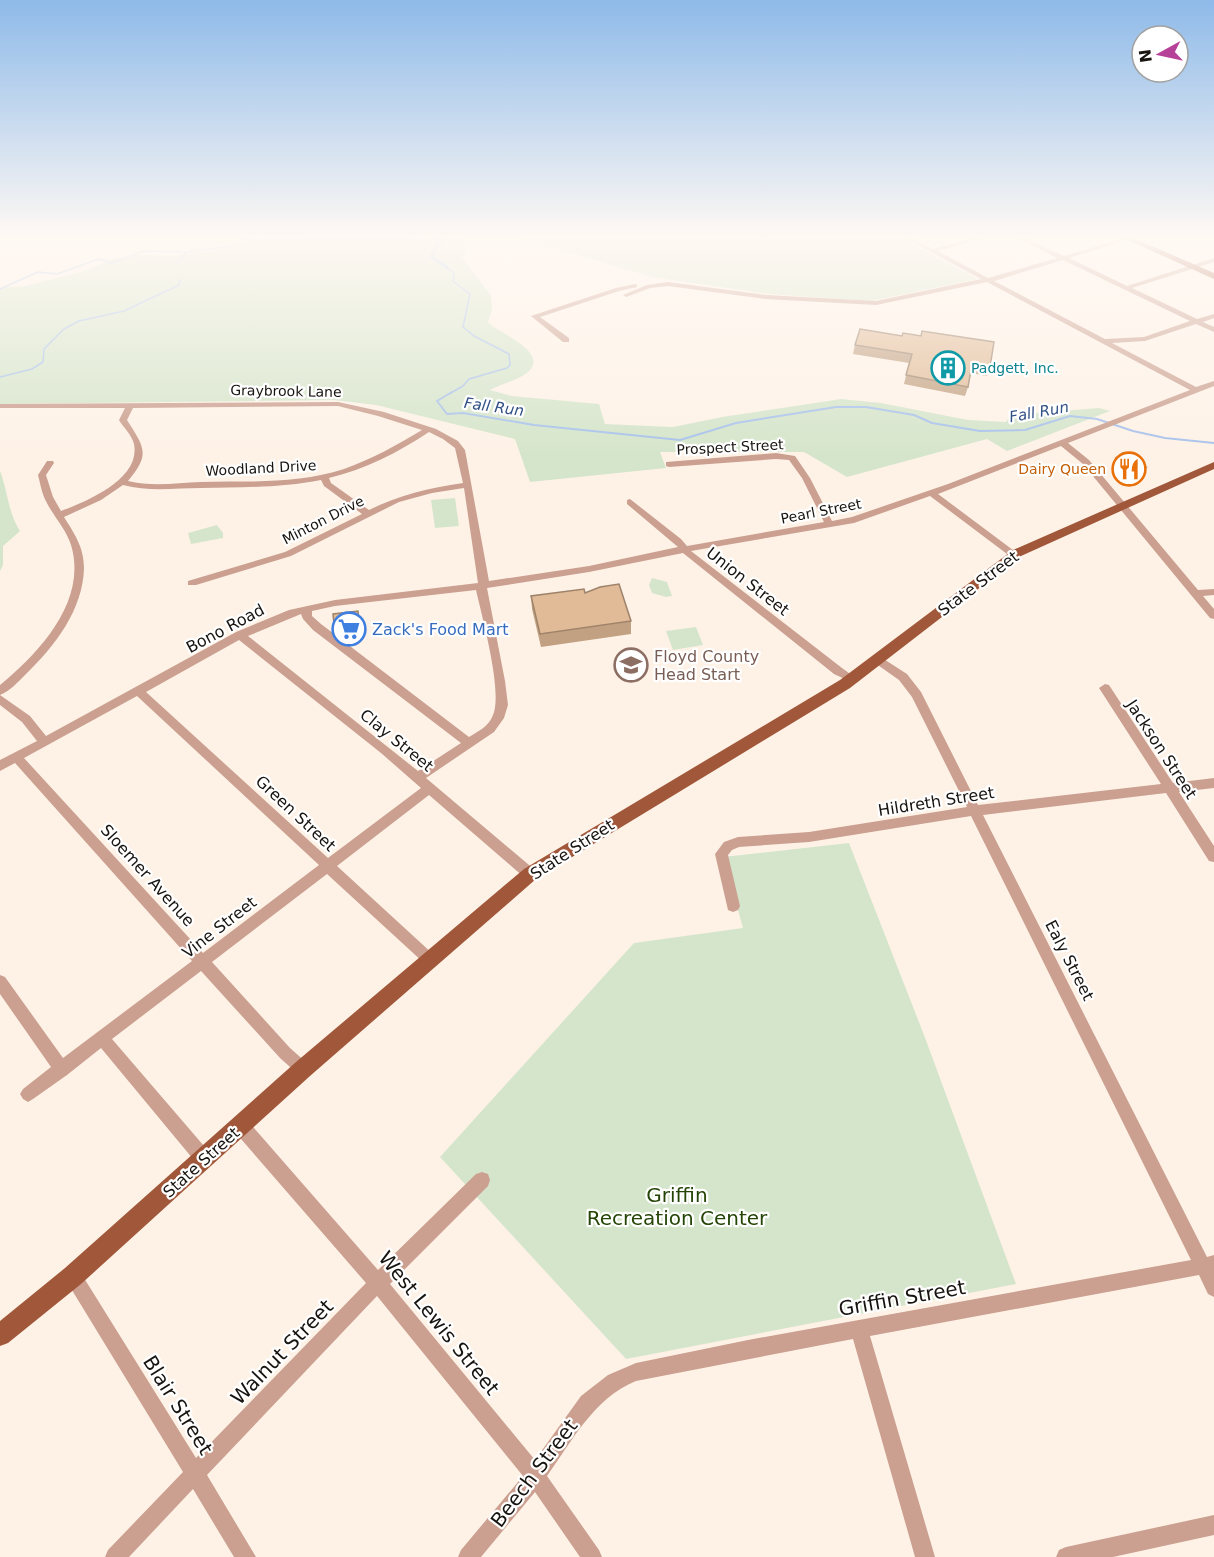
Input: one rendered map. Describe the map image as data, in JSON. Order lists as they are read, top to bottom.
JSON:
{
  "streets": {
    "main road": ["State Street"],
    "street": [
      "Graybrook Lane",
      "Prospect Street",
      "Woodland Drive",
      "Pearl Street",
      "Minton Drive",
      "Union Street",
      "Bono Road",
      "Clay Street",
      "Jackson Street",
      "Hildreth Street",
      "Green Street",
      "Sloemer Avenue",
      "Vine Street",
      "Ealy Street",
      "Griffin Street",
      "West Lewis Street",
      "Walnut Street",
      "Blair Street",
      "Beech Street"
    ]
  },
  "crossings": [
    ["Graybrook Lane", "Woodland Drive"],
    ["Graybrook Lane", "Pearl Street"],
    ["Graybrook Lane", "Minton Drive"],
    ["Graybrook Lane", "Bono Road"],
    ["Graybrook Lane", "Clay Street"],
    ["Prospect Street", "Pearl Street"],
    ["Pearl Street", "Union Street"],
    ["Pearl Street", "Bono Road"],
    ["Union Street", "State Street"],
    ["State Street", "Clay Street"],
    ["State Street", "Green Street"],
    ["State Street", "Sloemer Avenue"],
    ["State Street", "Ealy Street"],
    ["State Street", "West Lewis Street"],
    ["State Street", "Blair Street"],
    ["Bono Road", "Clay Street"],
    ["Bono Road", "Green Street"],
    ["Bono Road", "Sloemer Avenue"],
    ["Clay Street", "Vine Street"],
    ["Jackson Street", "Hildreth Street"],
    ["Hildreth Street", "Ealy Street"],
    ["Green Street", "Vine Street"],
    ["Sloemer Avenue", "Vine Street"],
    ["Ealy Street", "Griffin Street"],
    ["Griffin Street", "Beech Street"],
    ["West Lewis Street", "Walnut Street"],
    ["West Lewis Street", "Beech Street"],
    ["Walnut Street", "Blair Street"]
  ],
  "water": ["Fall Run"],
  "parks": ["Griffin Recreation Center"],
  "places": {
    "building": ["Padgett, Inc."],
    "restaurant": ["Dairy Queen"],
    "supermarket": ["Zack's Food Mart"],
    "school or university": ["Floyd County Head Start"]
  },
  "north": "left"
}
